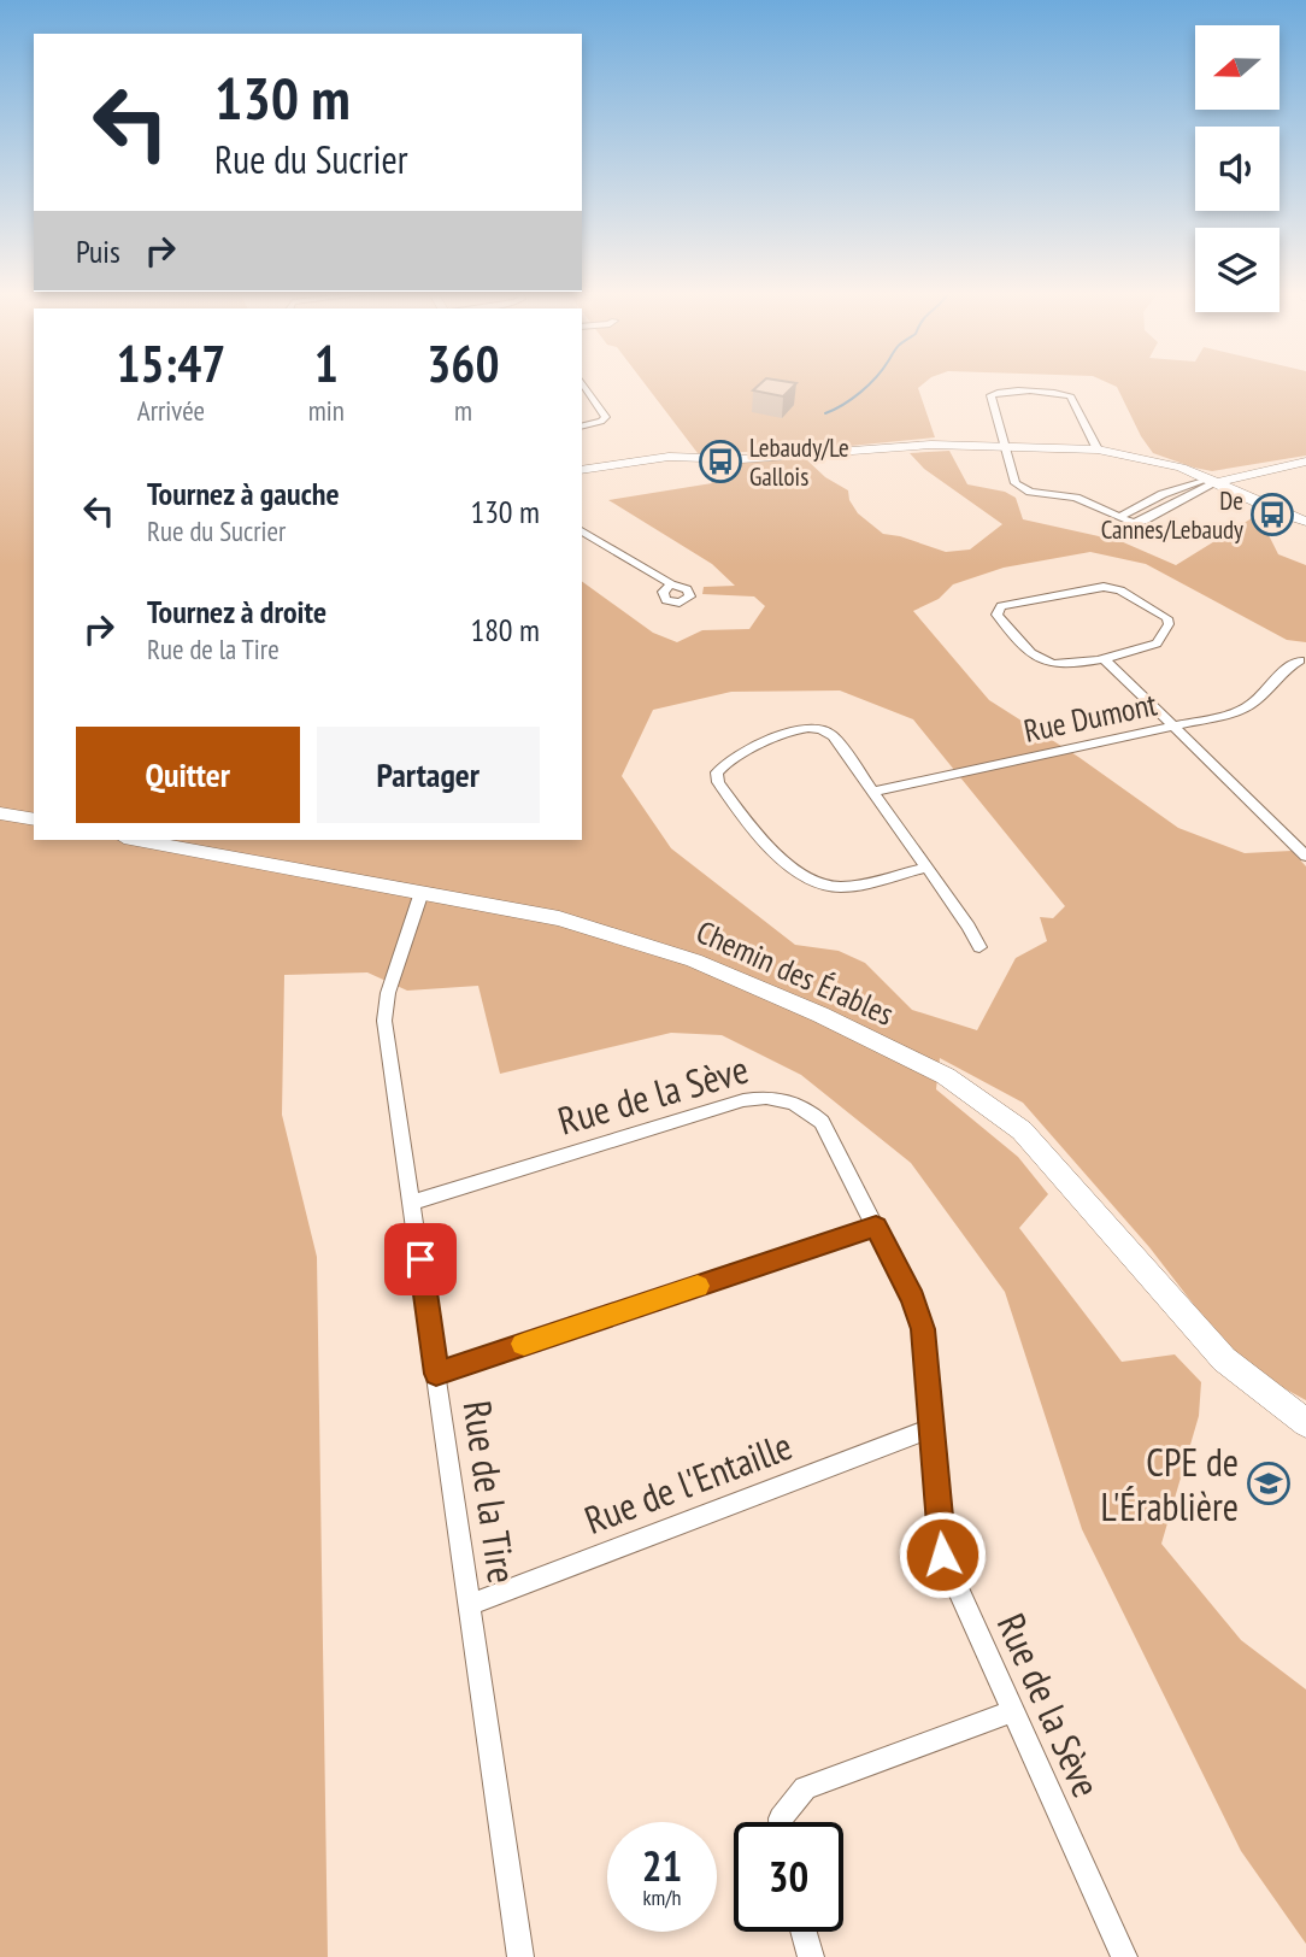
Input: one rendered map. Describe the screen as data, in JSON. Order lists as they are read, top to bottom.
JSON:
{
  "streets": {
    "street": [
      "Rue Dumont",
      "Chemin des Érables",
      "Rue de la Sève",
      "Rue de l'Entaille",
      "Rue de la Tire"
    ]
  },
  "crossings": [
    ["Chemin des Érables", "Rue de la Tire"],
    ["Rue de la Sève", "Rue de l'Entaille"],
    ["Rue de la Sève", "Rue de la Tire"],
    ["Rue de l'Entaille", "Rue de la Tire"]
  ],
  "places": {
    "bus stop": ["Lebaudy/Le Gallois", "De Cannes/Lebaudy"],
    "school or university": ["CPE de L'Érablière"]
  },
  "north": "left",
  "page": {
    "turn": ["130 m", "Rue du Sucrier"],
    "then": "Puis",
    "eta": [
      "15:47",
      "Arrivée",
      "1",
      "min",
      "360",
      "m"
    ],
    "list": [
      {
        "name": "Tournez à gauche",
        "note": "Rue du Sucrier",
        "value": "130 m"
      },
      {
        "name": "Tournez à droite",
        "note": "Rue de la Tire",
        "value": "180 m"
      }
    ],
    "buttons": ["Quitter", "Partager"],
    "speed": "21 km/h",
    "limit": "30"
  }
}
